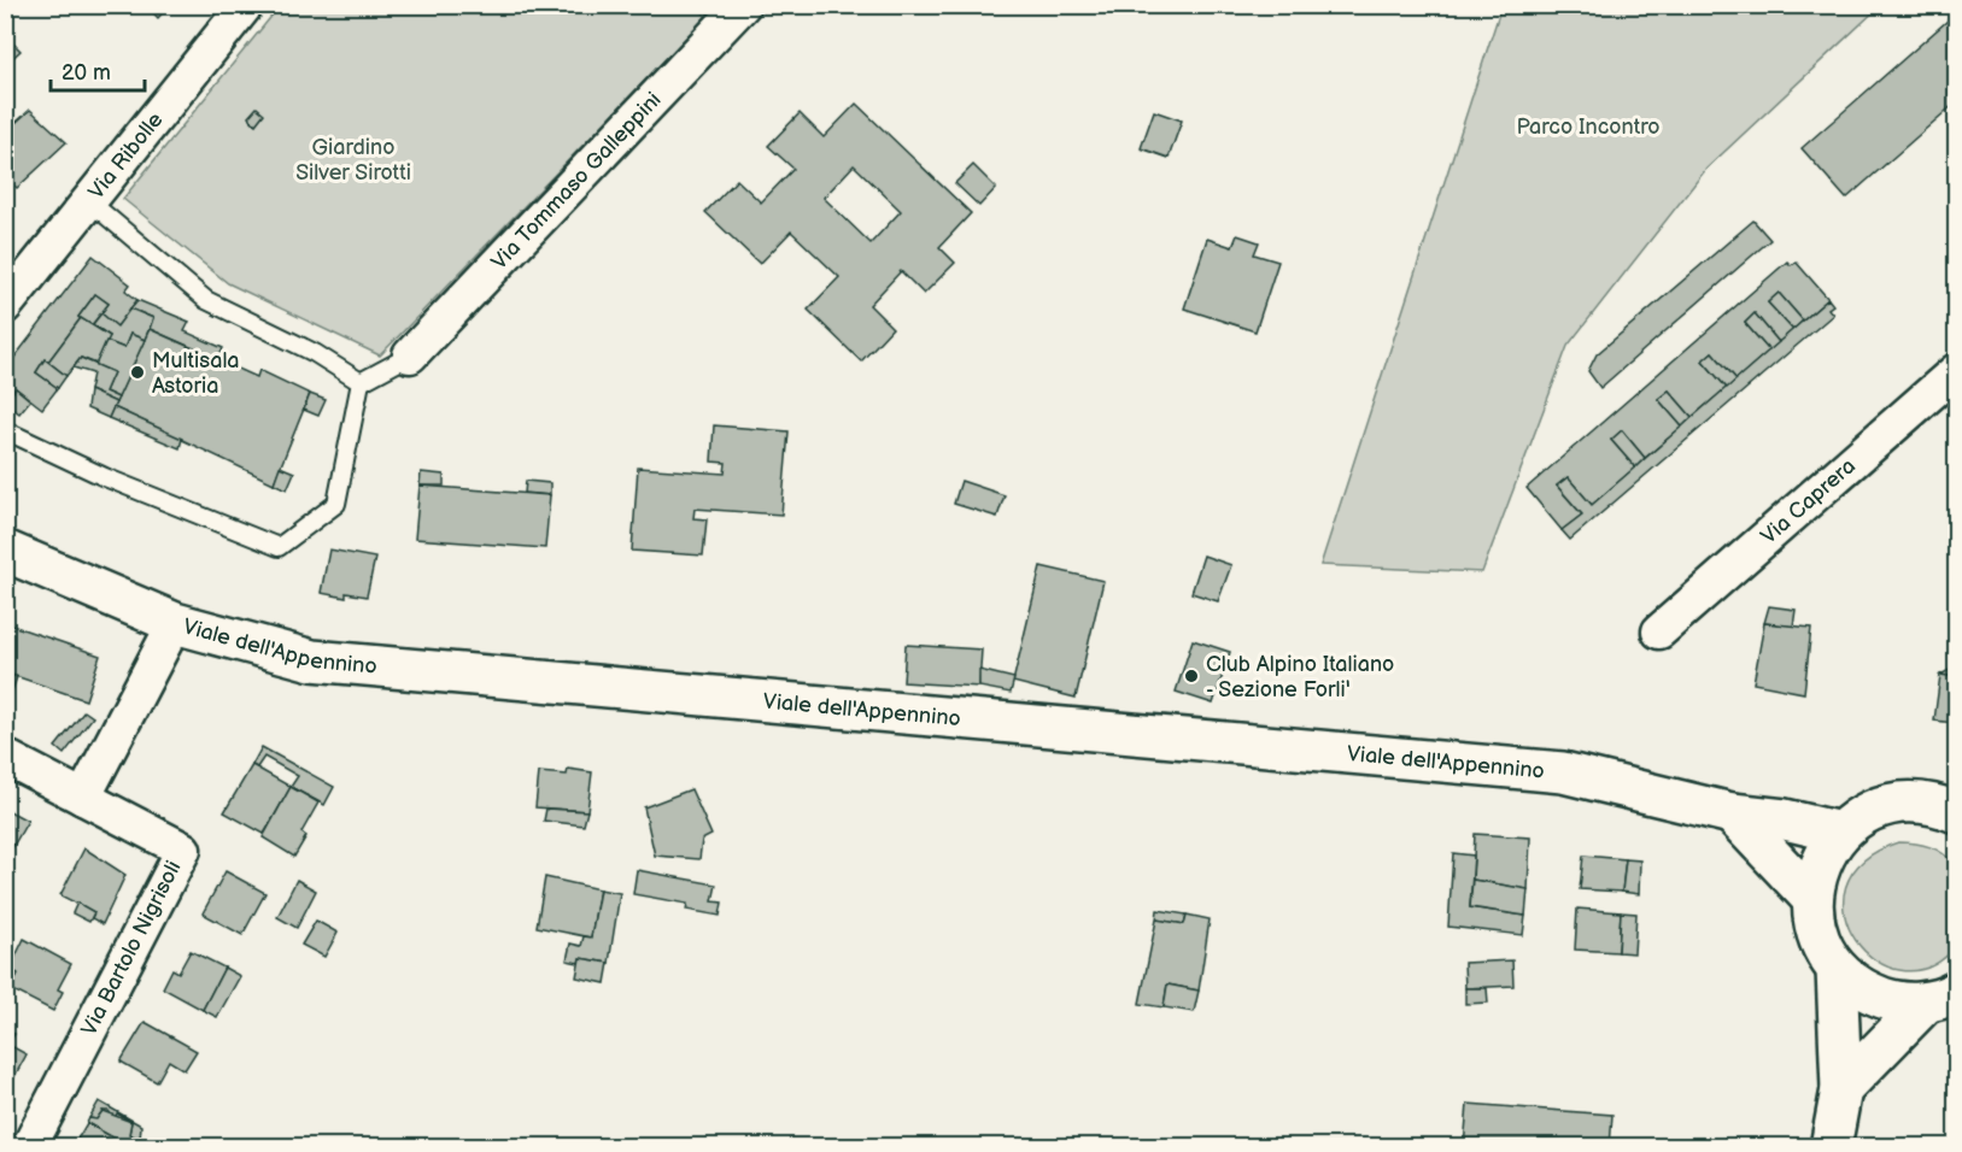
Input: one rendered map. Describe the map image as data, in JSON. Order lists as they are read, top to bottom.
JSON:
{
  "streets": {
    "main road": ["Viale dell'Appennino"],
    "street": [
      "Via Ribolle",
      "Via Tommaso Galleppini",
      "Via Caprera",
      "Via Bartolo Nigrisoli"
    ]
  },
  "parks": ["Parco Incontro", "Giardino Silver Sirotti"],
  "places": ["Multisala Astoria", "Club Alpino Italiano - Sezione Forli'"],
  "scale_bar": "20 m"
}
